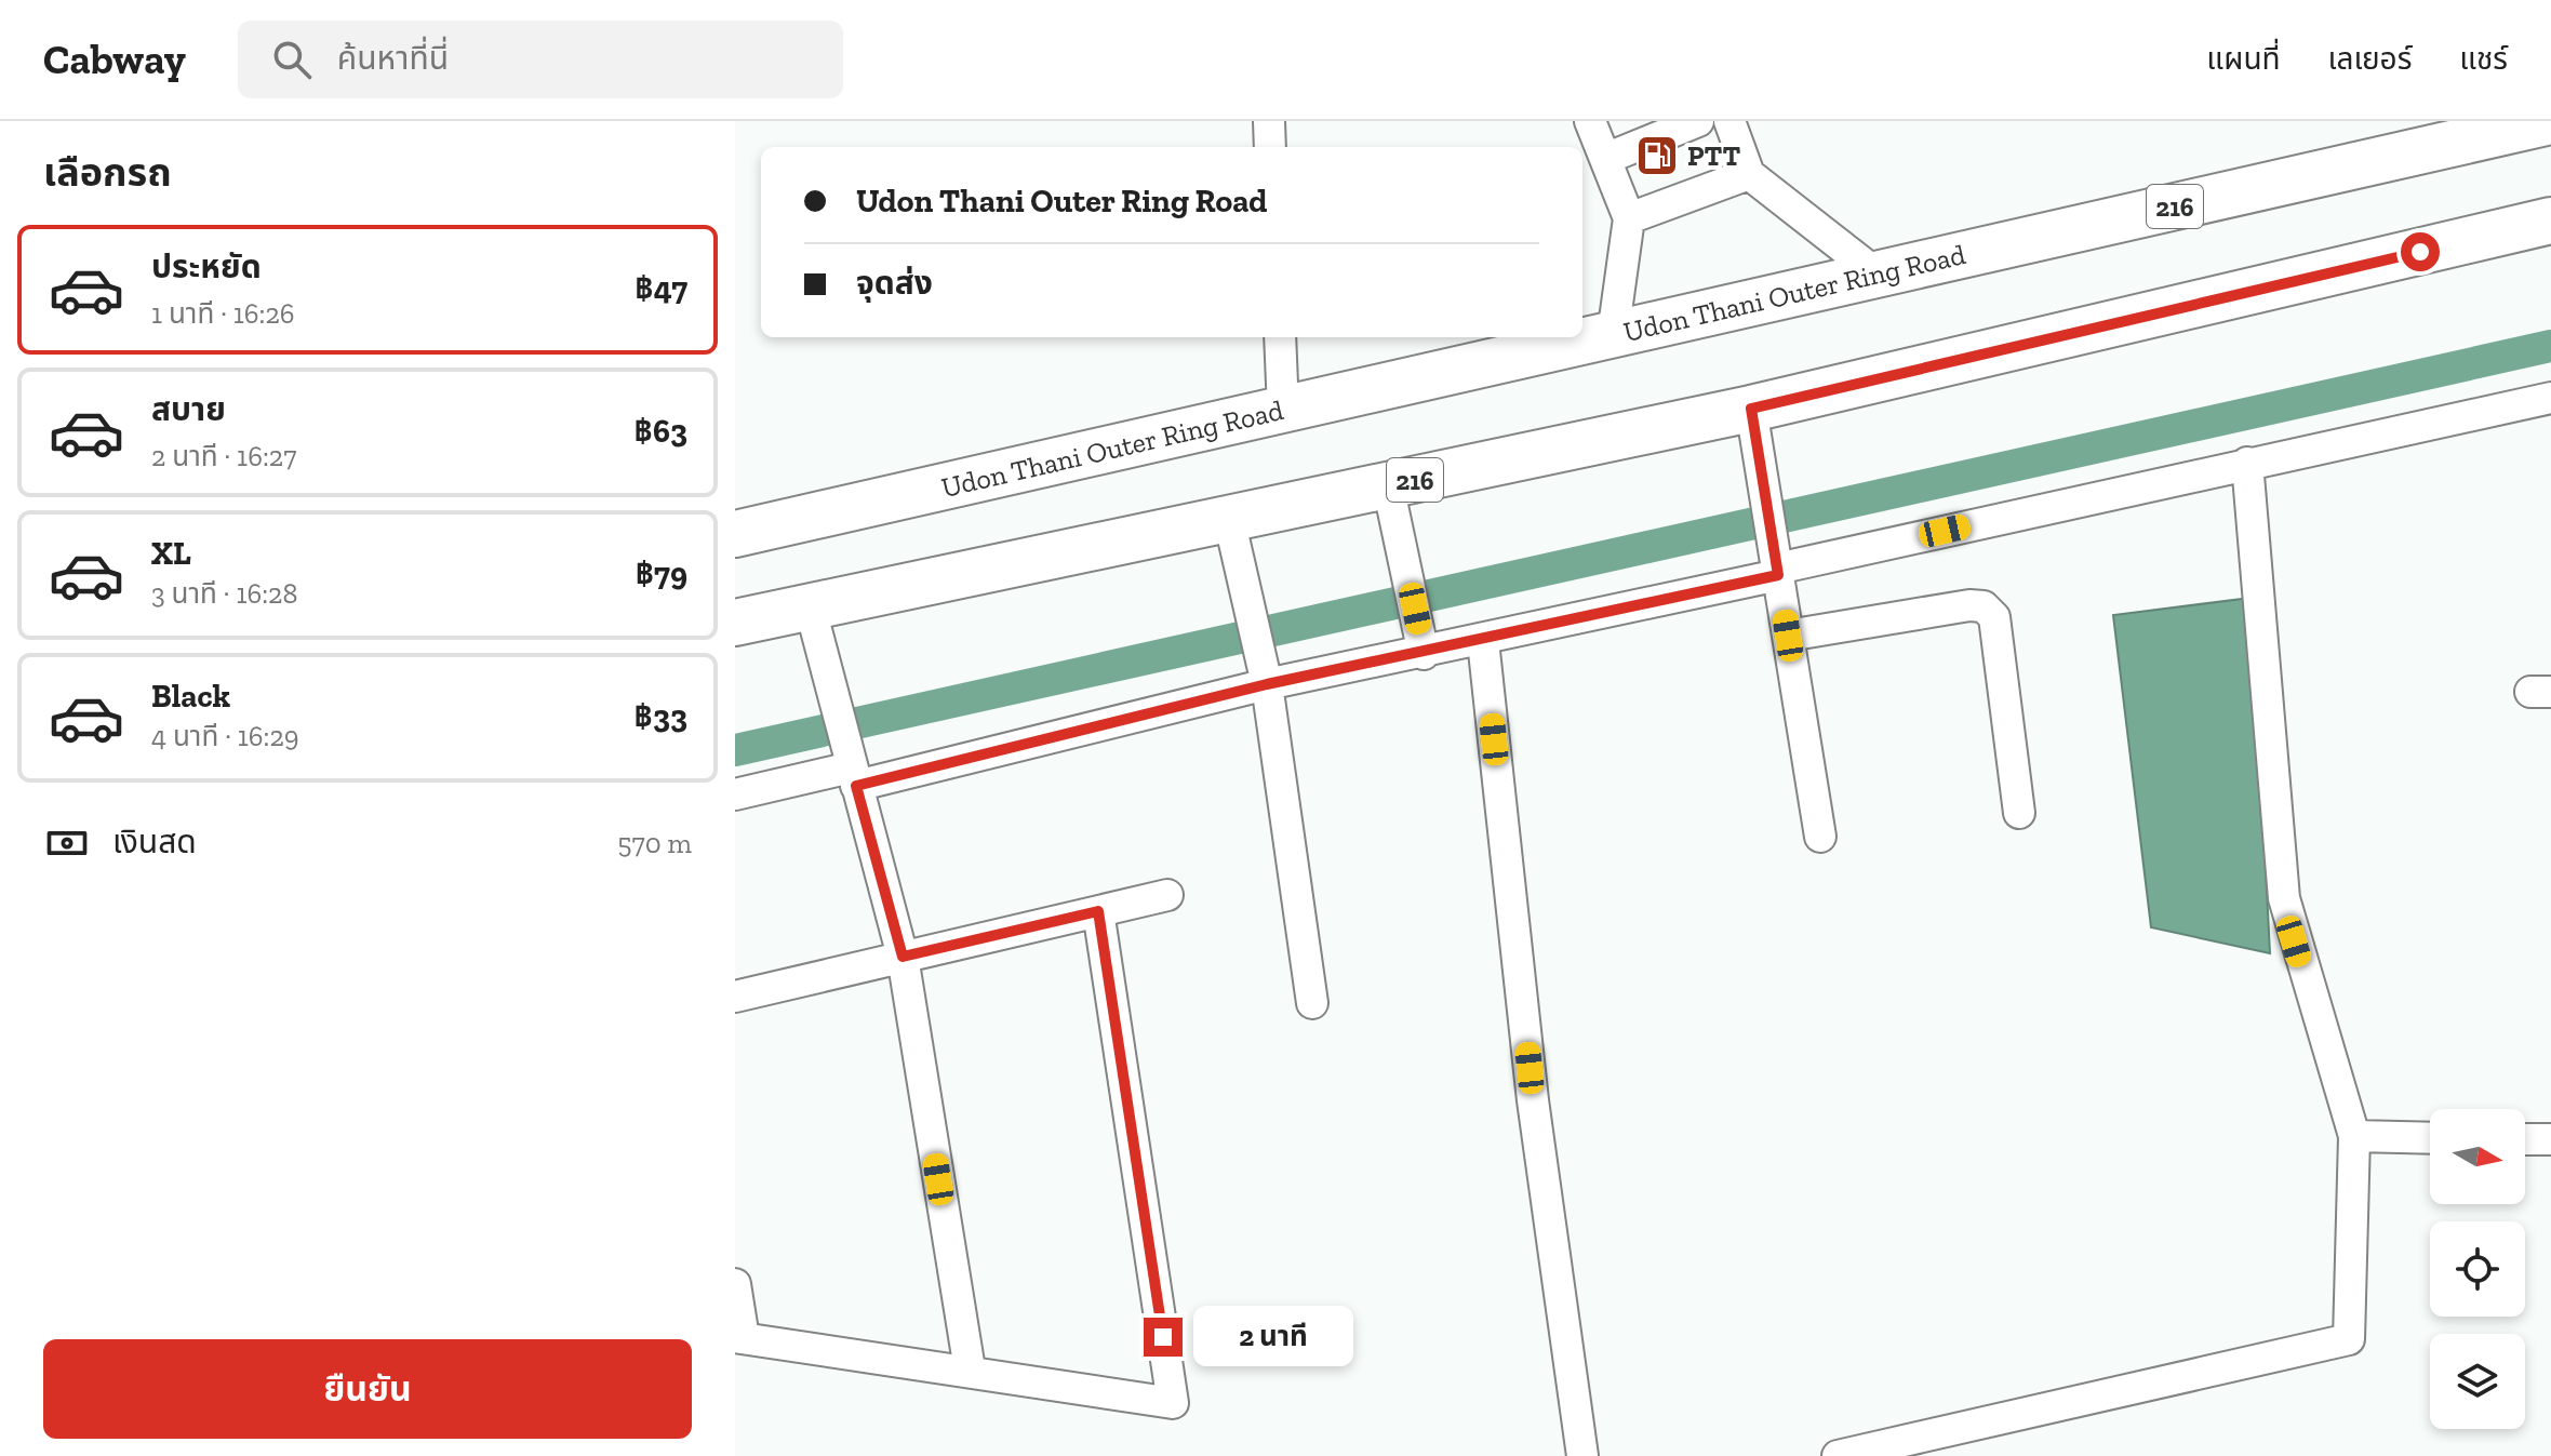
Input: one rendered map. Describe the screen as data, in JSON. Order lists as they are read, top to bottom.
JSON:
{
  "streets": {
    "highway": ["216", "Udon Thani Outer Ring Road"]
  },
  "places": {
    "fuel station": ["PTT"]
  },
  "north": "right",
  "page": {
    "header": "Cabway",
    "search": "ค้นหาที่นี่",
    "nav": ["แผนที่", "เลเยอร์", "แชร์"],
    "heading": "เลือกรถ",
    "banner": ["Udon Thani Outer Ring Road", "จุดส่ง"],
    "list": [
      {
        "name": "ประหยัด",
        "note": "1 นาที · 16:26",
        "value": "฿47"
      },
      {
        "name": "สบาย",
        "note": "2 นาที · 16:27",
        "value": "฿63"
      },
      {
        "name": "XL",
        "note": "3 นาที · 16:28",
        "value": "฿79"
      },
      {
        "name": "Black",
        "note": "4 นาที · 16:29",
        "value": "฿33"
      }
    ],
    "pay": ["เงินสด", "570 m"],
    "bubble": "2 นาที",
    "buttons": "ยืนยัน"
  }
}
